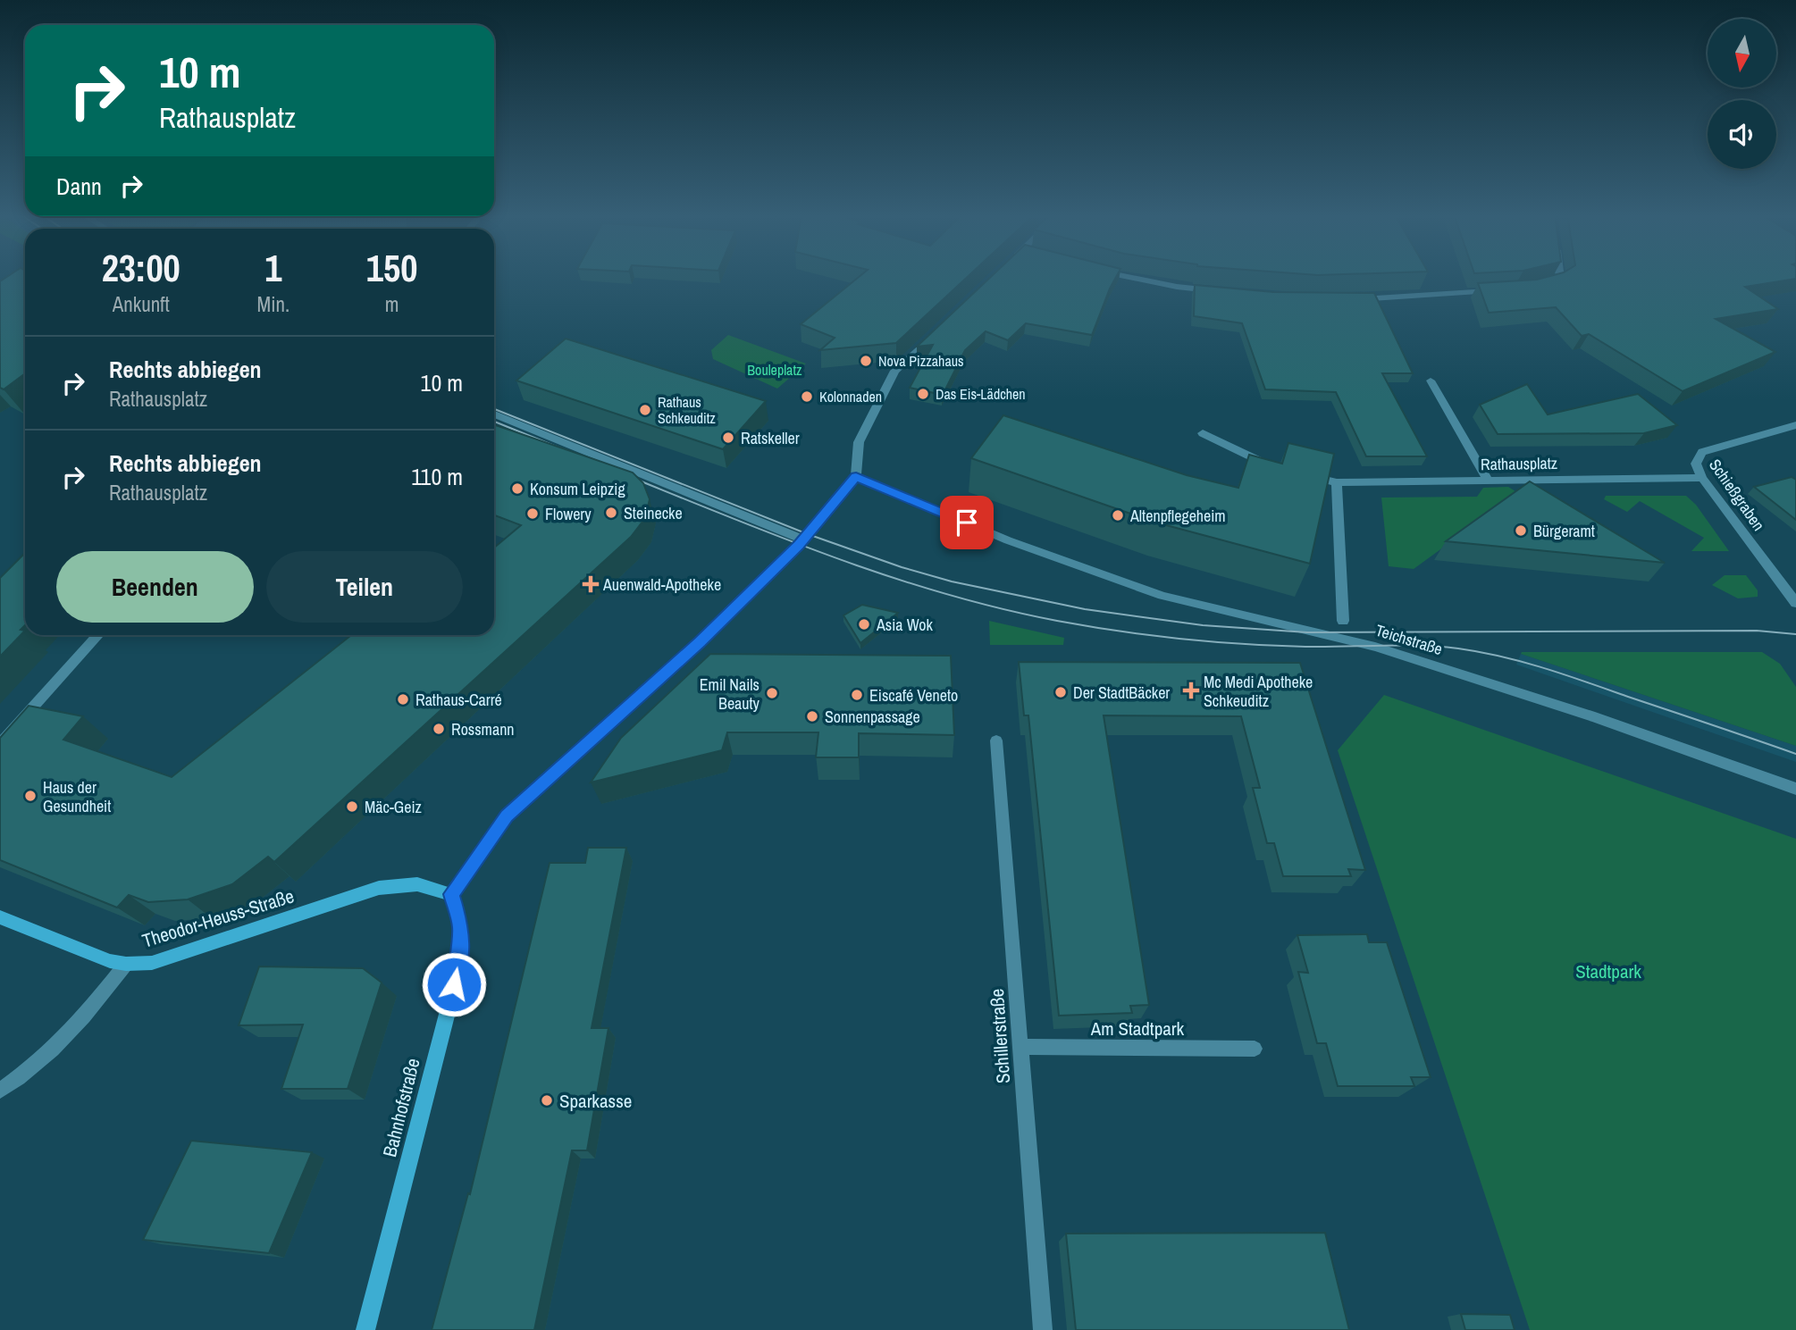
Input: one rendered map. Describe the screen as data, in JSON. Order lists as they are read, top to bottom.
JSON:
{
  "streets": {
    "street": [
      "Rathausplatz",
      "Schießgraben",
      "Teichstraße",
      "Theodor-Heuss-Straße",
      "Am Stadtpark",
      "Schillerstraße",
      "Bahnhofstraße"
    ]
  },
  "crossings": [
    ["Rathausplatz", "Schießgraben"],
    ["Theodor-Heuss-Straße", "Bahnhofstraße"],
    ["Am Stadtpark", "Schillerstraße"]
  ],
  "parks": ["Bouleplatz", "Stadtpark"],
  "places": {
    "other": [
      "Nova Pizzahaus",
      "Das Eis-Lädchen",
      "Kolonnaden",
      "Rathaus Schkeuditz",
      "Ratskeller",
      "Konsum Leipzig",
      "Steinecke",
      "Flowery",
      "Altenpflegeheim",
      "Bürgeramt",
      "Asia Wok",
      "Der StadtBäcker",
      "Emil Nails Beauty",
      "Eiscafé Veneto",
      "Rathaus-Carré",
      "Sonnenpassage",
      "Rossmann",
      "Haus der Gesundheit",
      "Mäc-Geiz",
      "Sparkasse"
    ],
    "health": ["Auenwald-Apotheke", "Mc Medi Apotheke Schkeuditz"]
  },
  "north": "bottom",
  "page": {
    "turn": ["10 m", "Rathausplatz"],
    "then": "Dann",
    "eta": [
      "23:00",
      "Ankunft",
      "1",
      "Min.",
      "150",
      "m"
    ],
    "list": [
      {
        "name": "Rechts abbiegen",
        "note": "Rathausplatz",
        "value": "10 m"
      },
      {
        "name": "Rechts abbiegen",
        "note": "Rathausplatz",
        "value": "110 m"
      }
    ],
    "buttons": ["Beenden", "Teilen"]
  }
}
